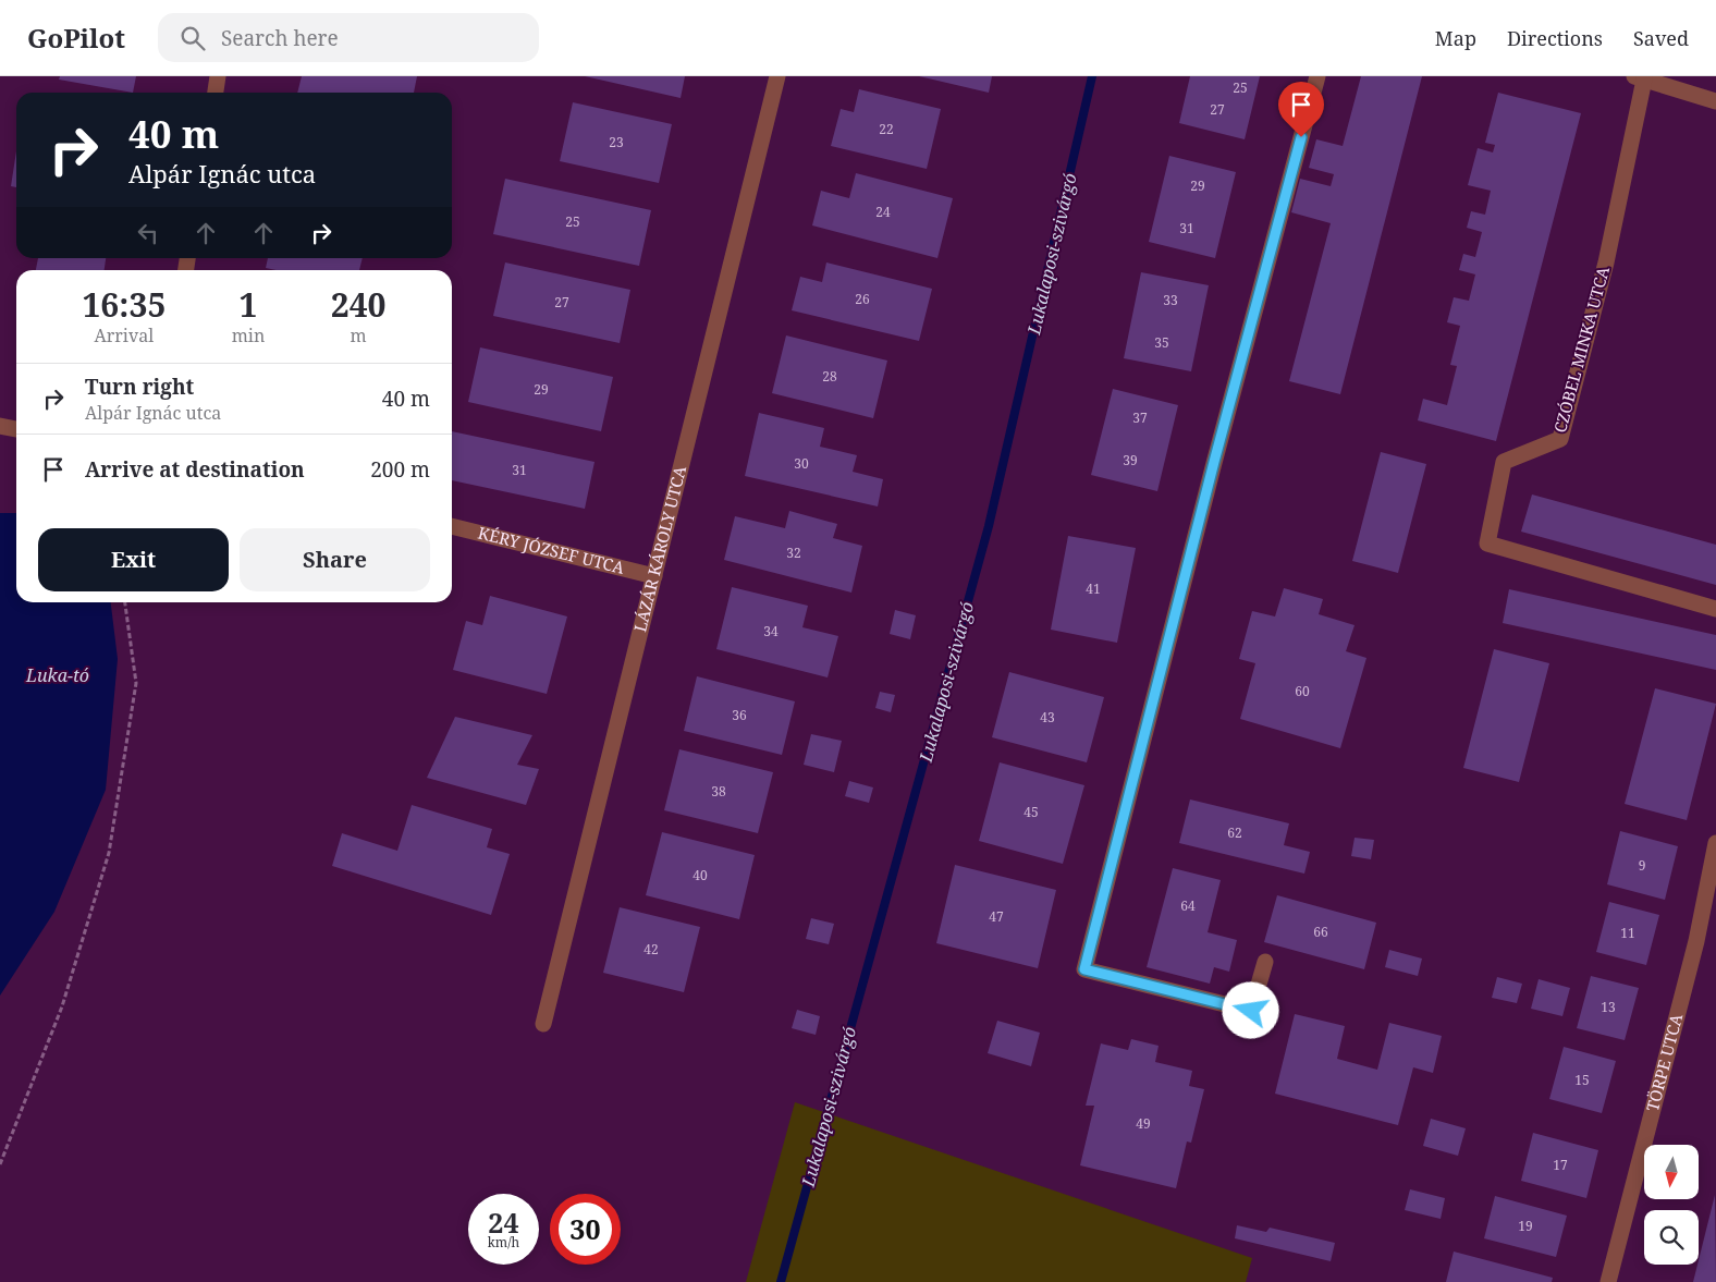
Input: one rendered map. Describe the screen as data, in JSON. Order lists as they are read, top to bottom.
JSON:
{
  "streets": {
    "street": [
      "CZÓBEL MINKA UTCA",
      "LÁZÁR KÁROLY UTCA",
      "KÉRY JÓZSEF UTCA",
      "TÖRPE UTCA"
    ]
  },
  "crossings": [
    ["LÁZÁR KÁROLY UTCA", "KÉRY JÓZSEF UTCA"]
  ],
  "water": ["Lukalaposi-szivárgó", "Luka-tó"],
  "house_numbers": [
    "25",
    "27",
    "22",
    "23",
    "29",
    "24",
    "25",
    "31",
    "26",
    "33",
    "27",
    "35",
    "28",
    "29",
    "37",
    "39",
    "30",
    "31",
    "32",
    "41",
    "34",
    "60",
    "36",
    "43",
    "38",
    "45",
    "62",
    "9",
    "40",
    "64",
    "47",
    "66",
    "11",
    "42",
    "13",
    "15",
    "49",
    "17",
    "19"
  ],
  "north": "bottom",
  "page": {
    "header": "GoPilot",
    "search": "Search here",
    "nav": ["Map", "Directions", "Saved"],
    "turn": ["40 m", "Alpár Ignác utca"],
    "eta": [
      "16:35",
      "Arrival",
      "1",
      "min",
      "240",
      "m"
    ],
    "list": [
      {
        "name": "Turn right",
        "note": "Alpár Ignác utca",
        "value": "40 m"
      },
      {
        "name": "Arrive at destination",
        "value": "200 m"
      }
    ],
    "buttons": ["Exit", "Share"],
    "speed": "24 km/h",
    "limit": "30"
  }
}
